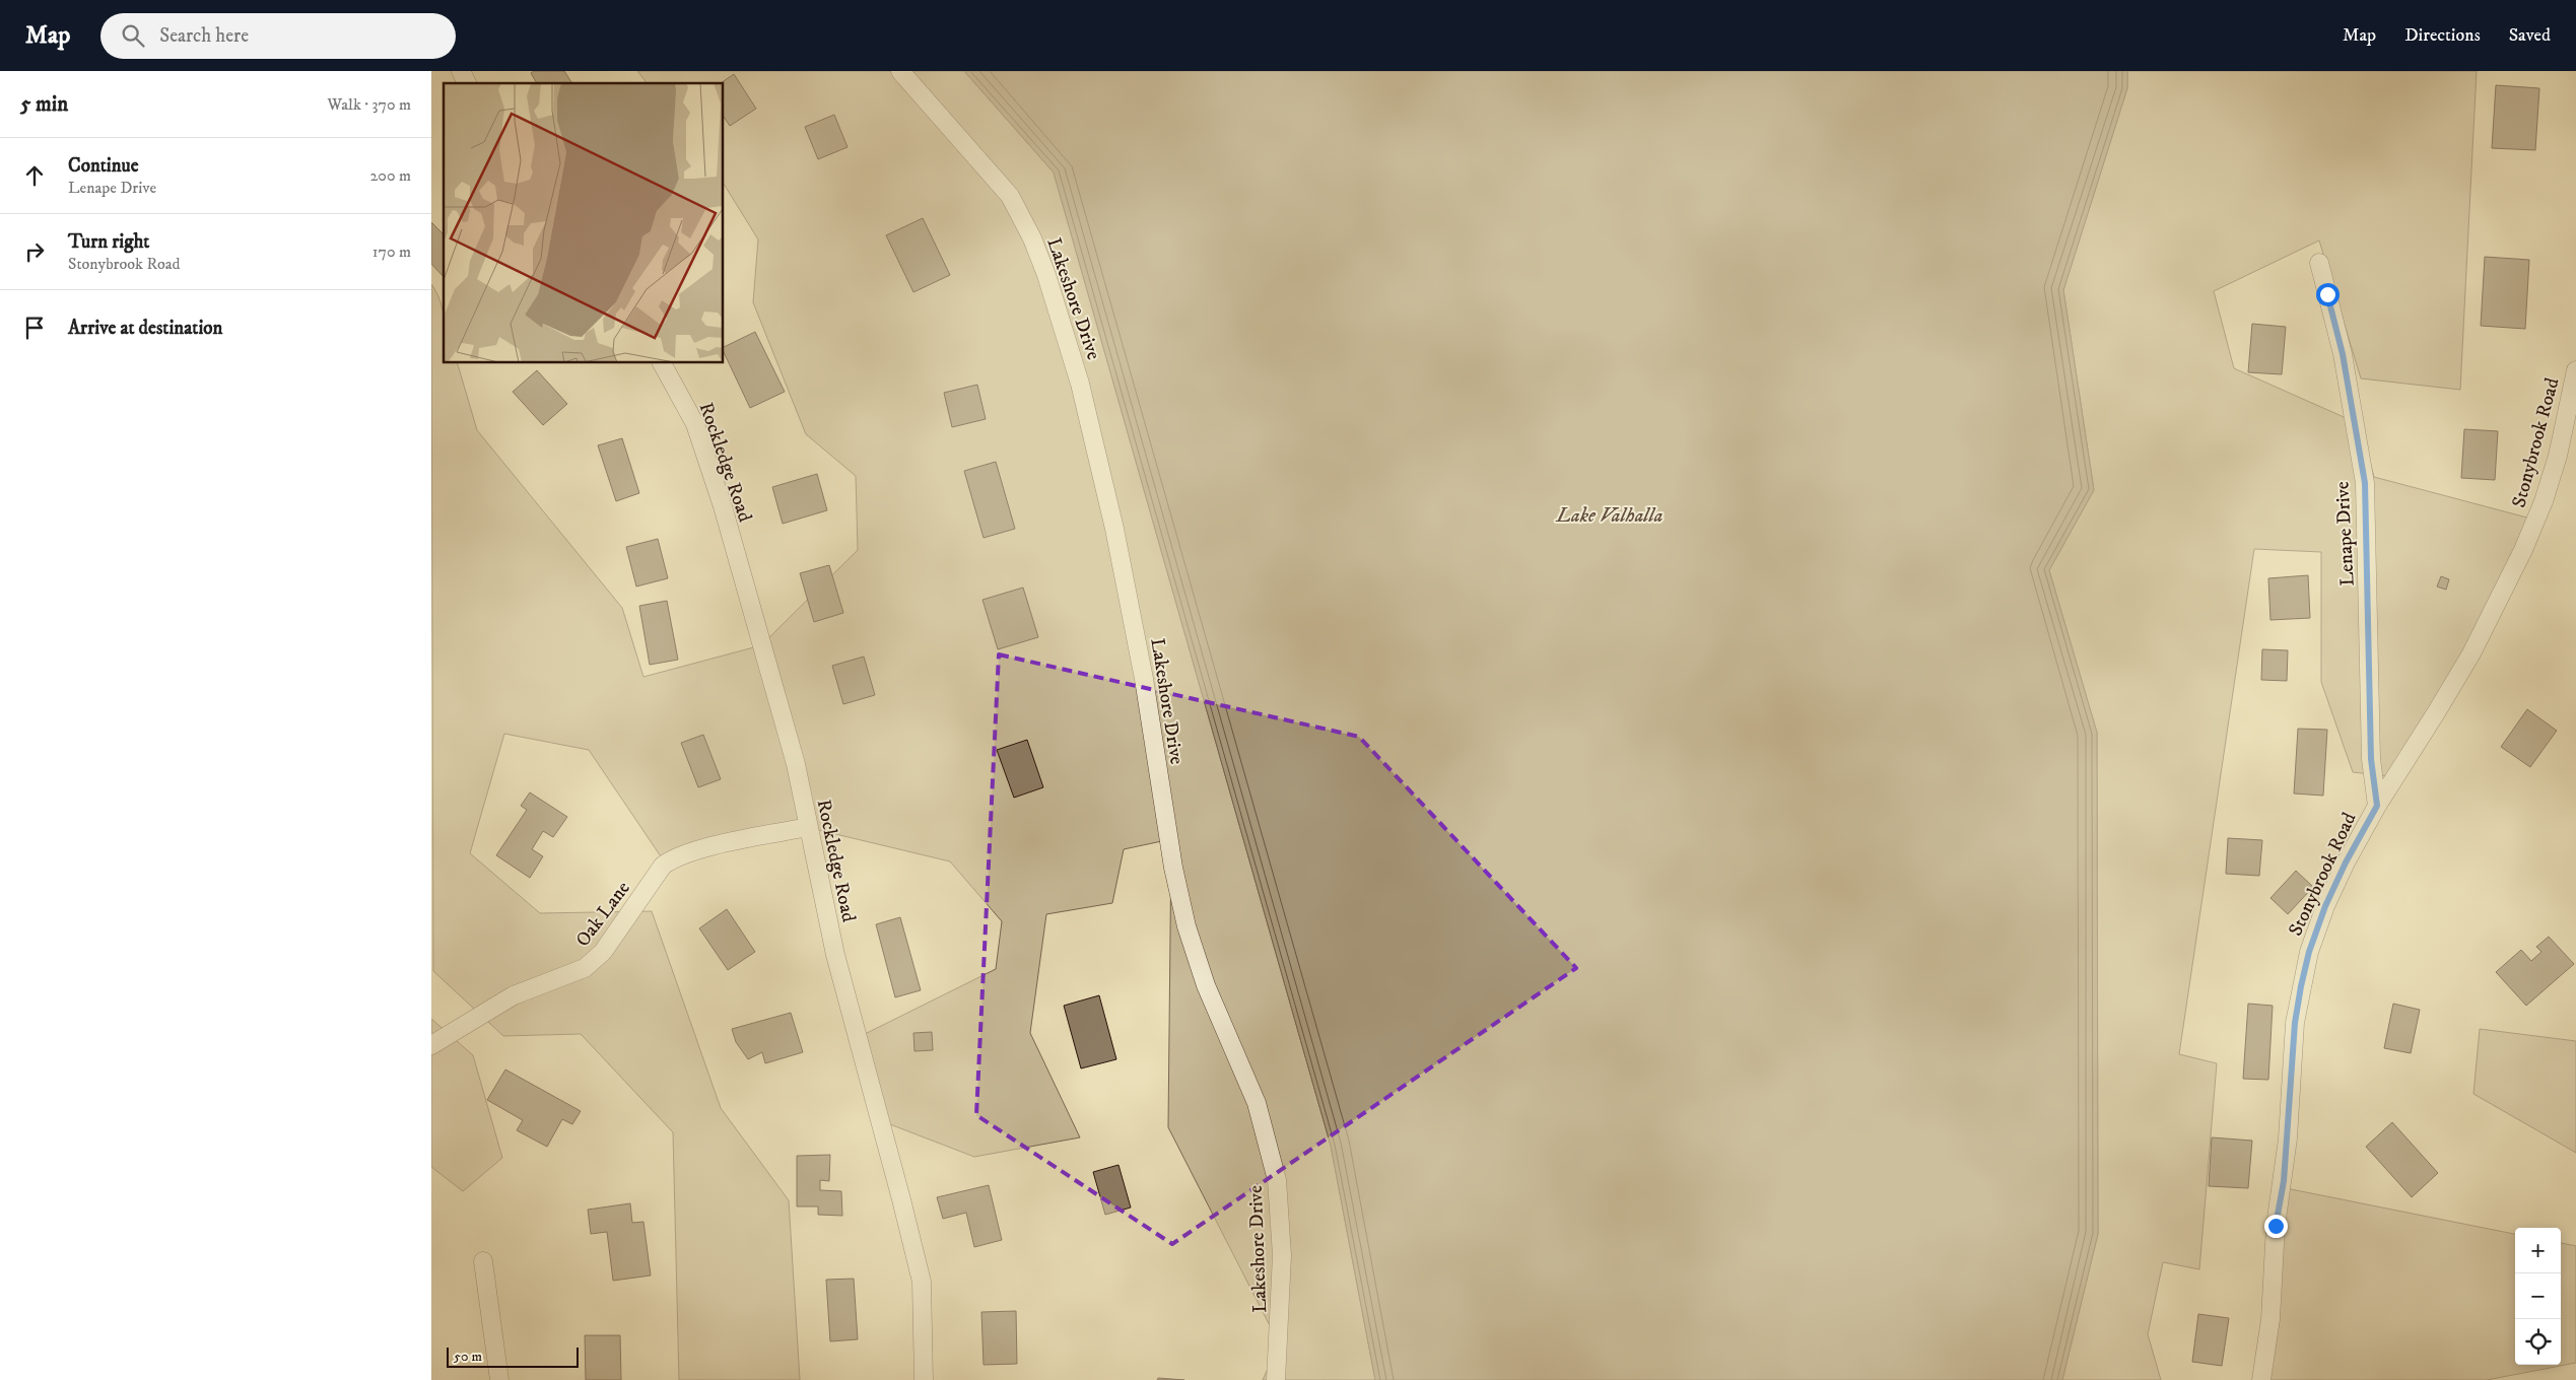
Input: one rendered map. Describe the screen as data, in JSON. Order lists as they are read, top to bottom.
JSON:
{
  "streets": {
    "street": [
      "Lakeshore Drive",
      "Stonybrook Road",
      "Rockledge Road",
      "Lenape Drive",
      "Oak Lane"
    ]
  },
  "crossings": [
    ["Stonybrook Road", "Lenape Drive"],
    ["Rockledge Road", "Oak Lane"]
  ],
  "water": ["Lake Valhalla"],
  "scale_bar": "50 m",
  "page": {
    "header": "Map",
    "search": "Search here",
    "nav": ["Map", "Directions", "Saved"],
    "heading": ["5 min", "Walk · 370 m"],
    "list": [
      ["Continue", "Lenape Drive", "200 m"],
      ["Turn right", "Stonybrook Road", "170 m"],
      "Arrive at destination"
    ],
    "map_buttons": ["+", "−"],
    "scale": "50 m"
  }
}
